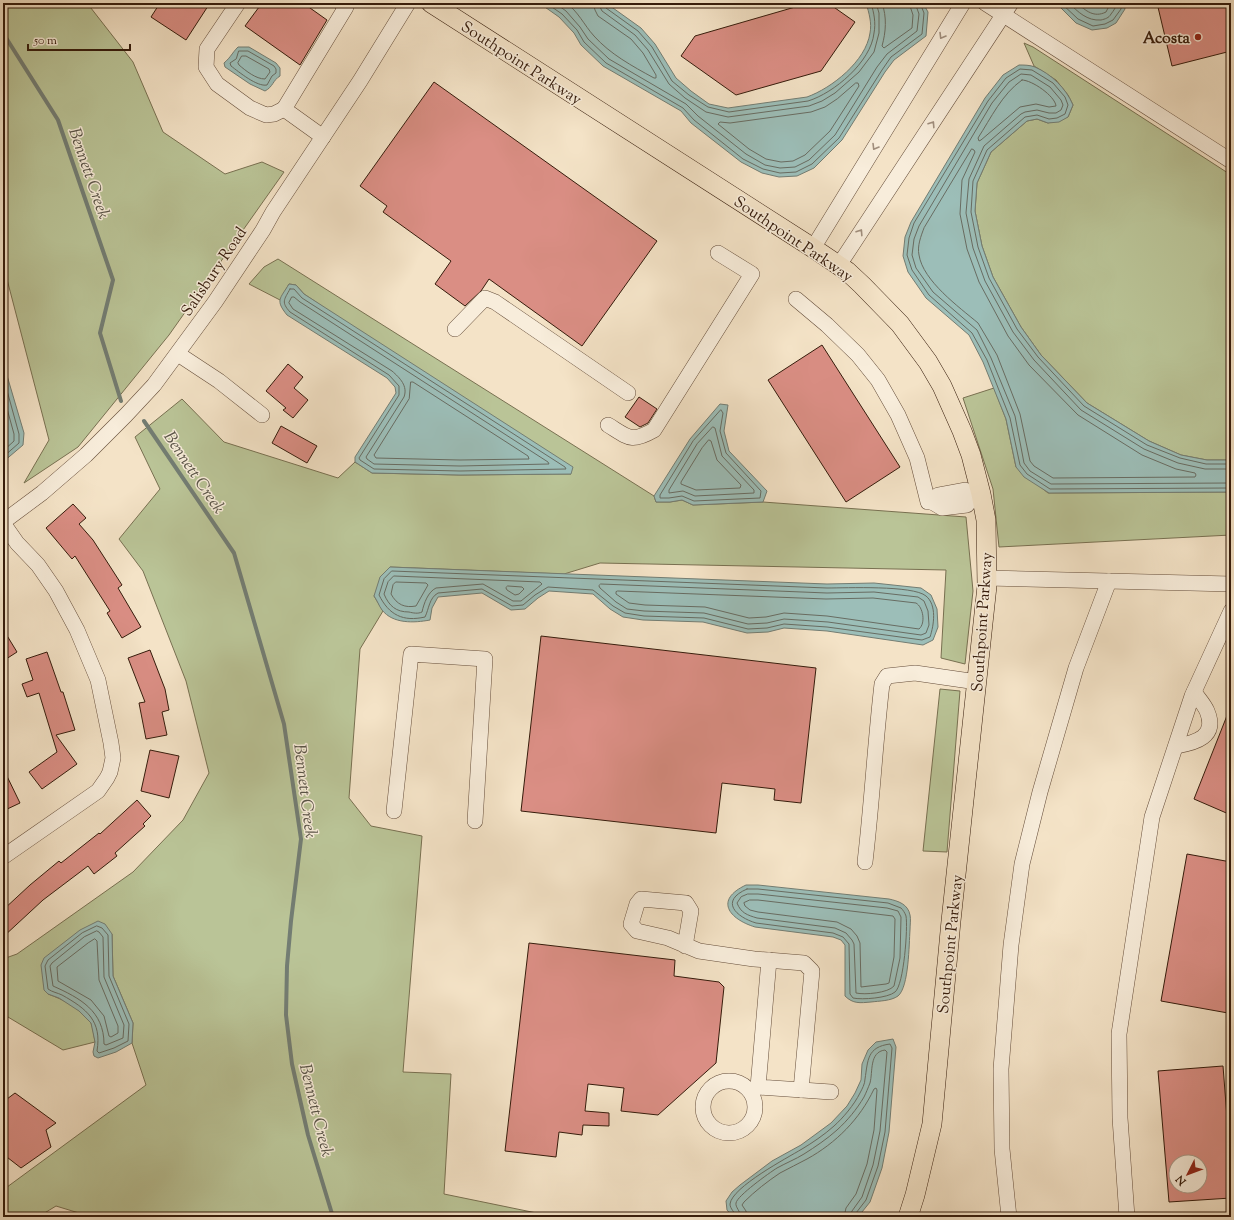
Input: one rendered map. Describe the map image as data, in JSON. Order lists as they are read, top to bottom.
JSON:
{
  "streets": {
    "main road": ["Southpoint Parkway"],
    "street": ["Salisbury Road"]
  },
  "water": ["Bennett Creek"],
  "places": ["Acosta"],
  "scale_bar": "50 m",
  "north": "bottom left"
}
